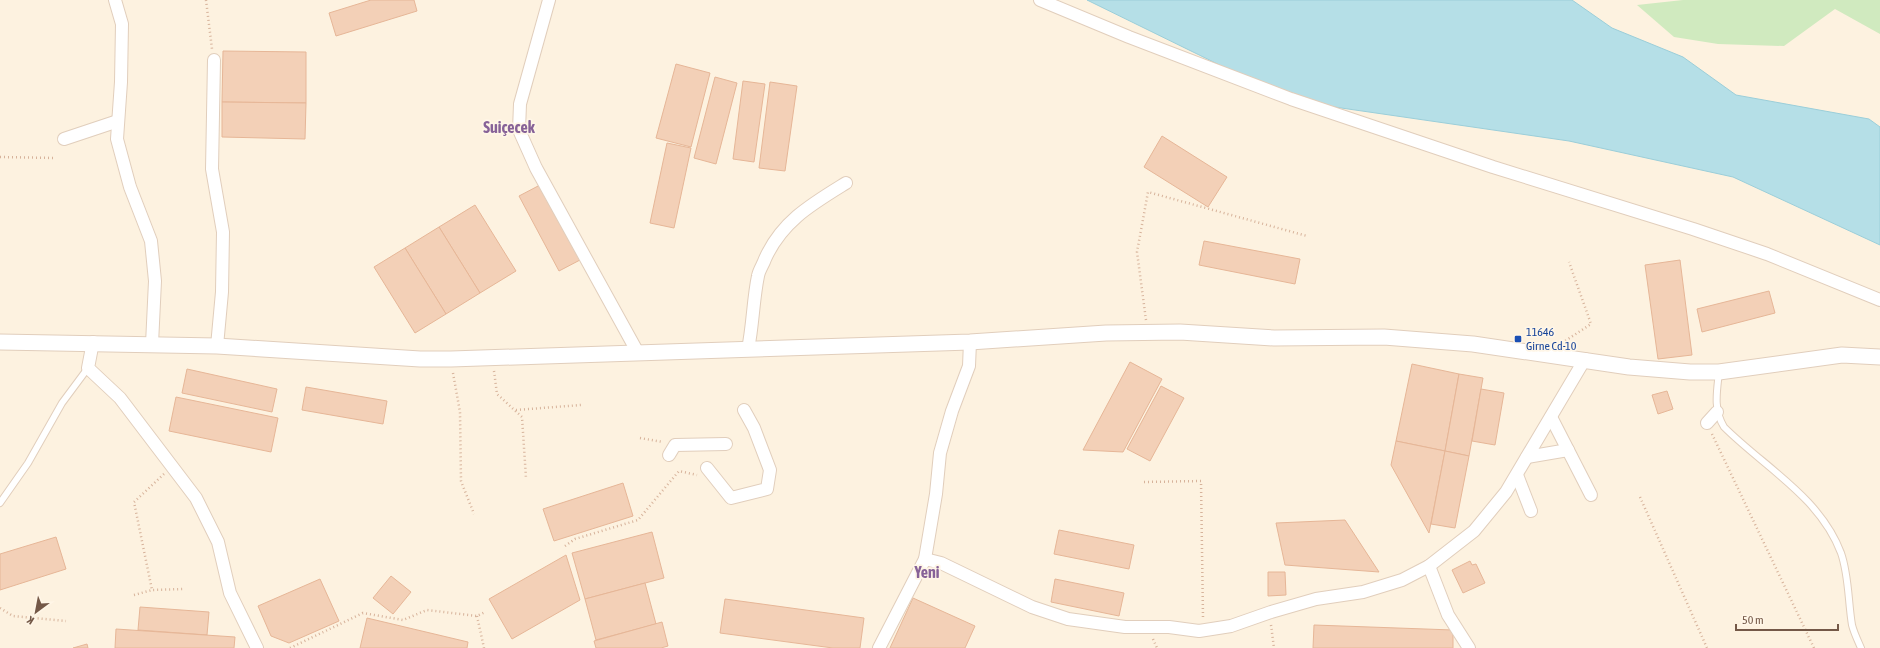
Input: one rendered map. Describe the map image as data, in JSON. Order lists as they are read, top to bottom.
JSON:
{
  "districts": ["Suiçecek", "Yeni"],
  "places": {
    "transit": ["11646 Girne Cd-10"]
  },
  "scale_bar": "50 m",
  "north": "bottom left"
}
